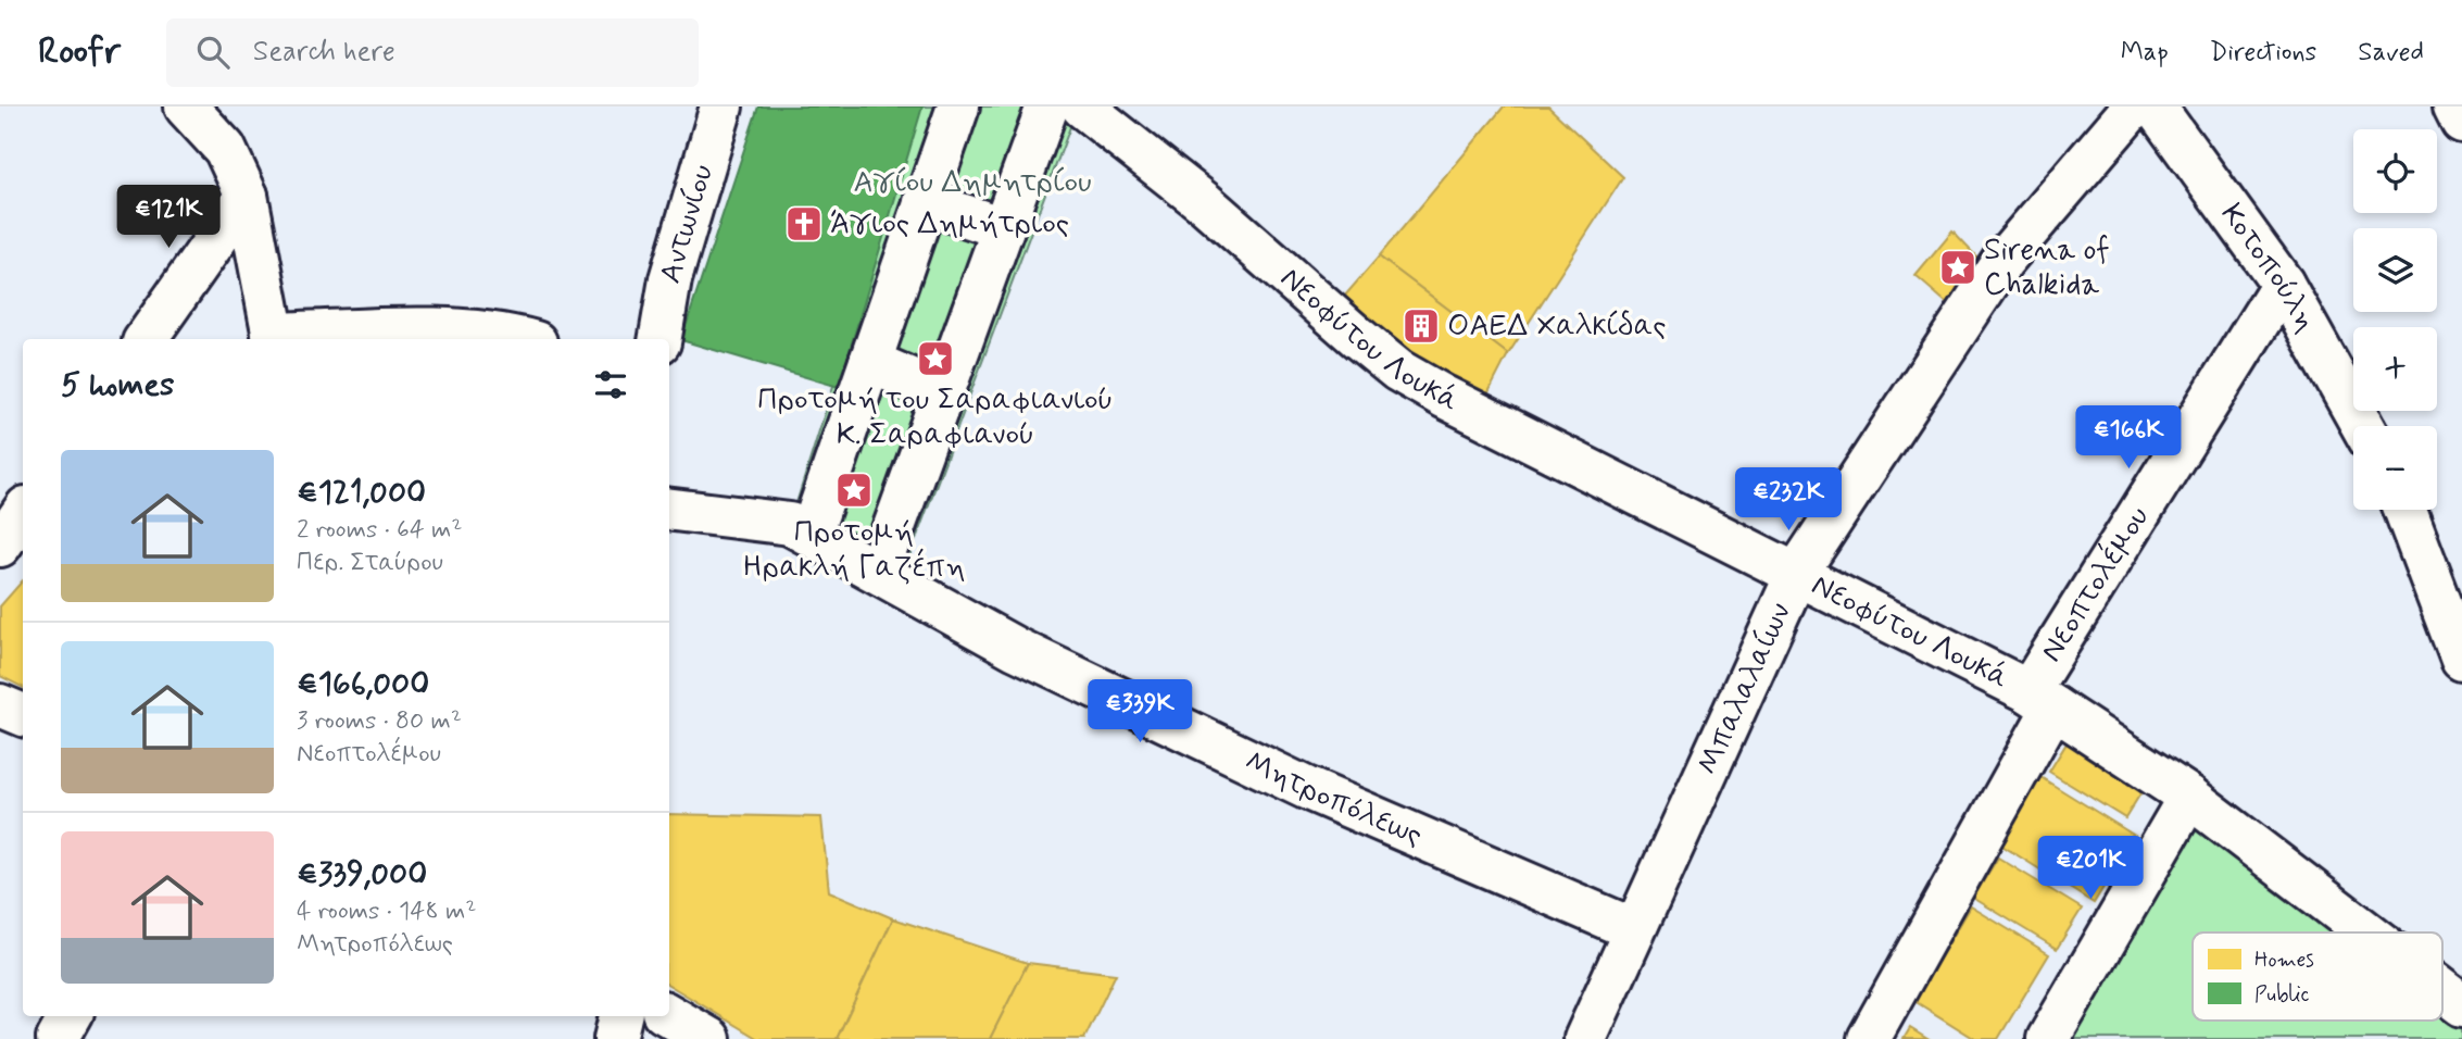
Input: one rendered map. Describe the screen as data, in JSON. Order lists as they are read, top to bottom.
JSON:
{
  "streets": {
    "street": [
      "Αντωνίου",
      "Κοτοπούλη",
      "Νεοφύτου Λουκά",
      "Νεοπτολέμου",
      "Μπαλαλαίων",
      "Μητροπόλεως"
    ]
  },
  "crossings": [
    ["Κοτοπούλη", "Νεοπτολέμου"],
    ["Νεοφύτου Λουκά", "Νεοπτολέμου"],
    ["Νεοφύτου Λουκά", "Μπαλαλαίων"],
    ["Μπαλαλαίων", "Μητροπόλεως"]
  ],
  "parks": ["Αγίου Δημητρίου"],
  "places": {
    "church": ["Άγιος Δημήτριος"],
    "place": ["Sirena of Chalkida", "Προτομή του Σαραφιανιού Κ. Σαραφιανού", "Προτομή Ηρακλή Γαζέπη"],
    "building": ["ΟΑΕΔ Χαλκίδας"]
  },
  "legend": ["Homes", "Public"],
  "page": {
    "header": "Roofr",
    "search": "Search here",
    "nav": ["Map", "Directions", "Saved"],
    "map_buttons": ["+", "−"],
    "price": [
      "€121K",
      "€166K",
      "€232K",
      "€339K",
      "€201K"
    ],
    "heading": "5 homes",
    "list": [
      {
        "name": "€121,000",
        "note": "2 rooms · 64 m² · Περ. Σταύρου"
      },
      {
        "name": "€166,000",
        "note": "3 rooms · 80 m² · Νεοπτολέμου"
      },
      {
        "name": "€339,000",
        "note": "4 rooms · 148 m² · Μητροπόλεως"
      }
    ]
  }
}
